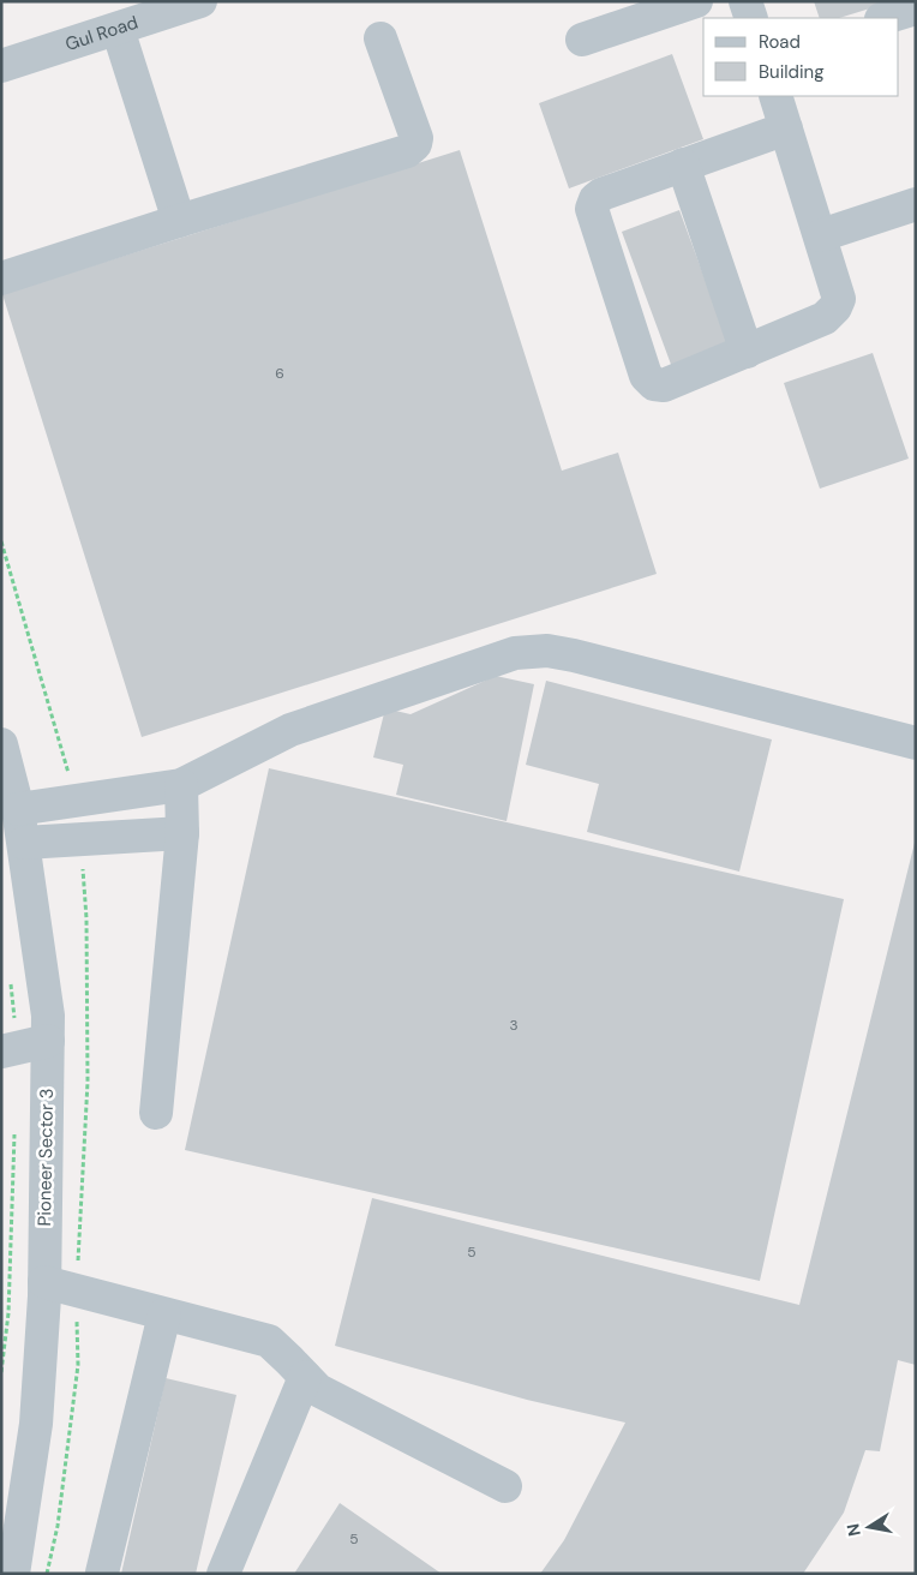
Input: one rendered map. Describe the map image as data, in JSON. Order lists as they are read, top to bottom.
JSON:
{
  "streets": {
    "street": ["Gul Road", "Pioneer Sector 3"]
  },
  "house_numbers": [
    "6",
    "3",
    "5",
    "5"
  ],
  "legend": ["Road", "Building"],
  "north": "left"
}
